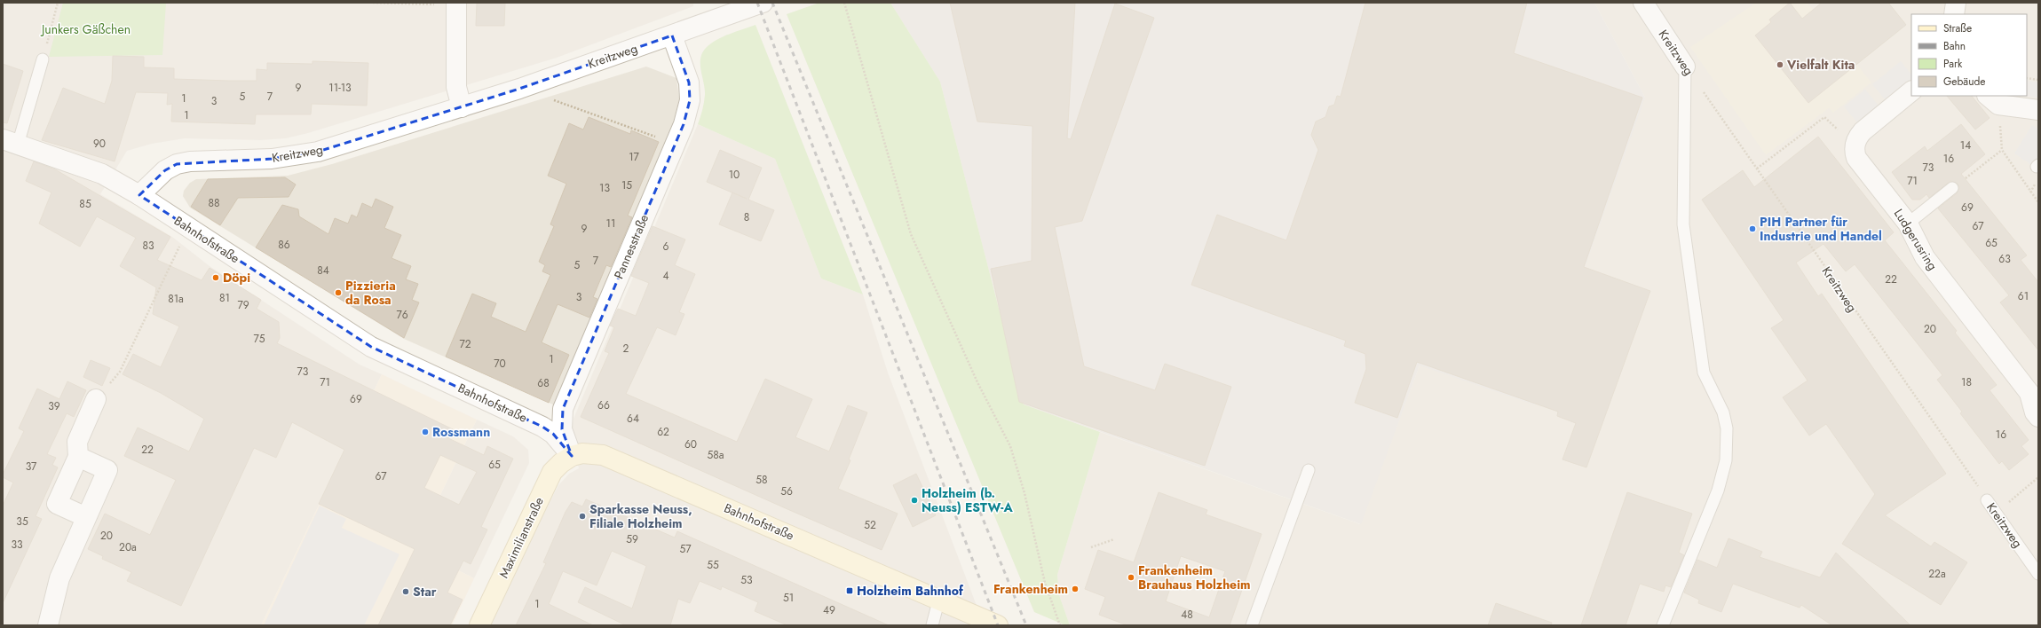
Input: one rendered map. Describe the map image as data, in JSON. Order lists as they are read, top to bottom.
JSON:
{
  "streets": {
    "main road": ["Bahnhofstraße", "Maximilianstraße"],
    "street": ["Kreitzweg", "Ludgerusring", "Pannesstraße"]
  },
  "crossings": [
    ["Kreitzweg", "Bahnhofstraße"],
    ["Kreitzweg", "Pannesstraße"],
    ["Bahnhofstraße", "Pannesstraße"],
    ["Bahnhofstraße", "Maximilianstraße"],
    ["Pannesstraße", "Maximilianstraße"]
  ],
  "parks": ["Junkers Gäßchen"],
  "places": {
    "other": [
      "Vielfalt Kita",
      "PIH Partner für Industrie und Handel",
      "Döpi",
      "Pizzieria da Rosa",
      "Rossmann",
      "Holzheim (b. Neuss) ESTW-A",
      "Sparkasse Neuss, Filiale Holzheim",
      "Frankenheim Brauhaus Holzheim",
      "Frankenheim",
      "Star"
    ],
    "transit": ["Holzheim Bahnhof"]
  },
  "house_numbers": [
    "9",
    "11-13",
    "5",
    "7",
    "1",
    "3",
    "1",
    "90",
    "14",
    "17",
    "16",
    "73",
    "10",
    "71",
    "15",
    "13",
    "88",
    "85",
    "69",
    "8",
    "11",
    "67",
    "9",
    "65",
    "86",
    "83",
    "6",
    "63",
    "7",
    "5",
    "84",
    "4",
    "22",
    "61",
    "3",
    "81",
    "81a",
    "79",
    "76",
    "20",
    "75",
    "72",
    "2",
    "1",
    "70",
    "73",
    "71",
    "18",
    "68",
    "69",
    "66",
    "39",
    "64",
    "62",
    "16",
    "60",
    "22",
    "58a",
    "65",
    "37",
    "67",
    "58",
    "56",
    "35",
    "52",
    "20",
    "59",
    "33",
    "20a",
    "57",
    "55",
    "22a",
    "53",
    "51",
    "1",
    "49",
    "48"
  ],
  "legend": [
    "Straße",
    "Bahn",
    "Park",
    "Gebäude"
  ]
}
